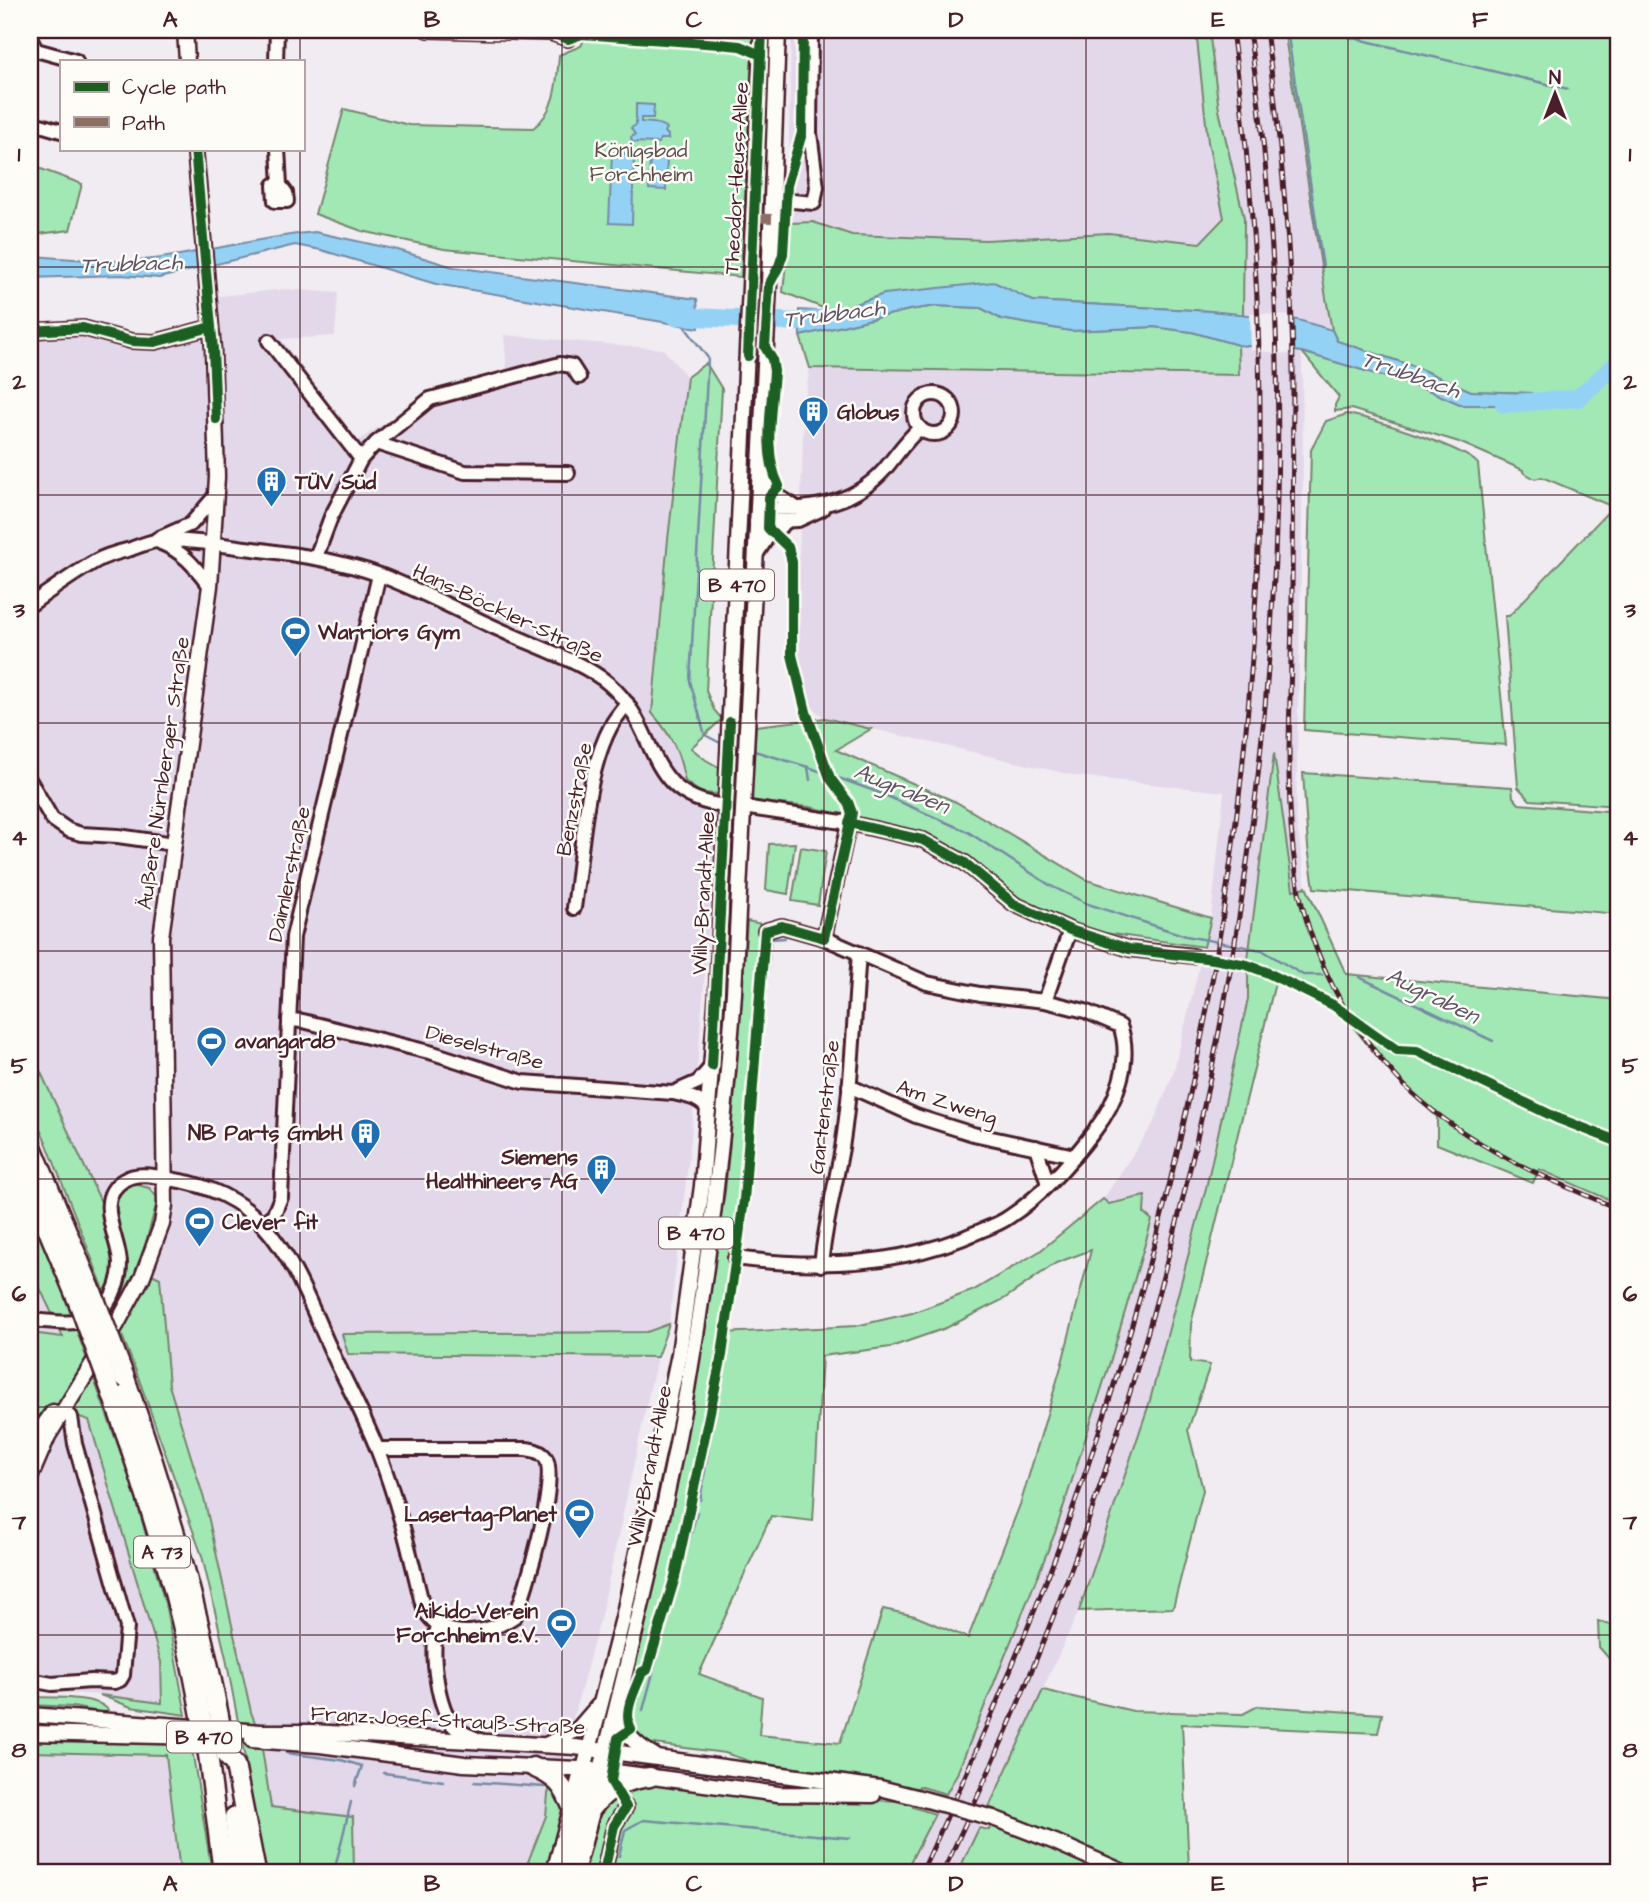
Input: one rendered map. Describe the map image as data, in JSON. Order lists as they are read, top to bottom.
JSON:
{
  "streets": {
    "highway": ["A 73"],
    "main road": [
      "Theodor-Heuss-Allee",
      "B 470",
      "Äußere Nürnberger Straße",
      "Willy-Brandt-Allee",
      "Franz-Josef-Strauß-Straße"
    ],
    "street": [
      "Hans-Böckler-Straße",
      "Benzstraße",
      "Daimlerstraße",
      "Dieselstraße",
      "Am Zweng",
      "Gartenstraße"
    ]
  },
  "crossings": [
    ["Theodor-Heuss-Allee", "Willy-Brandt-Allee"],
    ["B 470", "Willy-Brandt-Allee"],
    ["B 470", "Franz-Josef-Strauß-Straße"],
    ["Hans-Böckler-Straße", "Äußere Nürnberger Straße"],
    ["Hans-Böckler-Straße", "Benzstraße"],
    ["Hans-Böckler-Straße", "Daimlerstraße"],
    ["Hans-Böckler-Straße", "Willy-Brandt-Allee"],
    ["Daimlerstraße", "Dieselstraße"],
    ["Willy-Brandt-Allee", "Dieselstraße"],
    ["Willy-Brandt-Allee", "Franz-Josef-Strauß-Straße"],
    ["Am Zweng", "Gartenstraße"]
  ],
  "water": ["Trubbach", "Augraben"],
  "parks": ["Königsbad Forchheim"],
  "places": {
    "building": [
      "Globus",
      "TÜV Süd",
      "NB Parts GmbH",
      "Siemens Healthineers AG"
    ],
    "sports": [
      "Warriors Gym",
      "avangard8",
      "Clever fit",
      "Lasertag-Planet",
      "Aikido-Verein Forchheim e.V."
    ]
  },
  "legend": ["Cycle path", "Path"],
  "north": "top",
  "grid": {
    "columns": [
      "A",
      "B",
      "C",
      "D",
      "E",
      "F"
    ],
    "rows": [
      "1",
      "2",
      "3",
      "4",
      "5",
      "6",
      "7",
      "8"
    ]
  }
}
